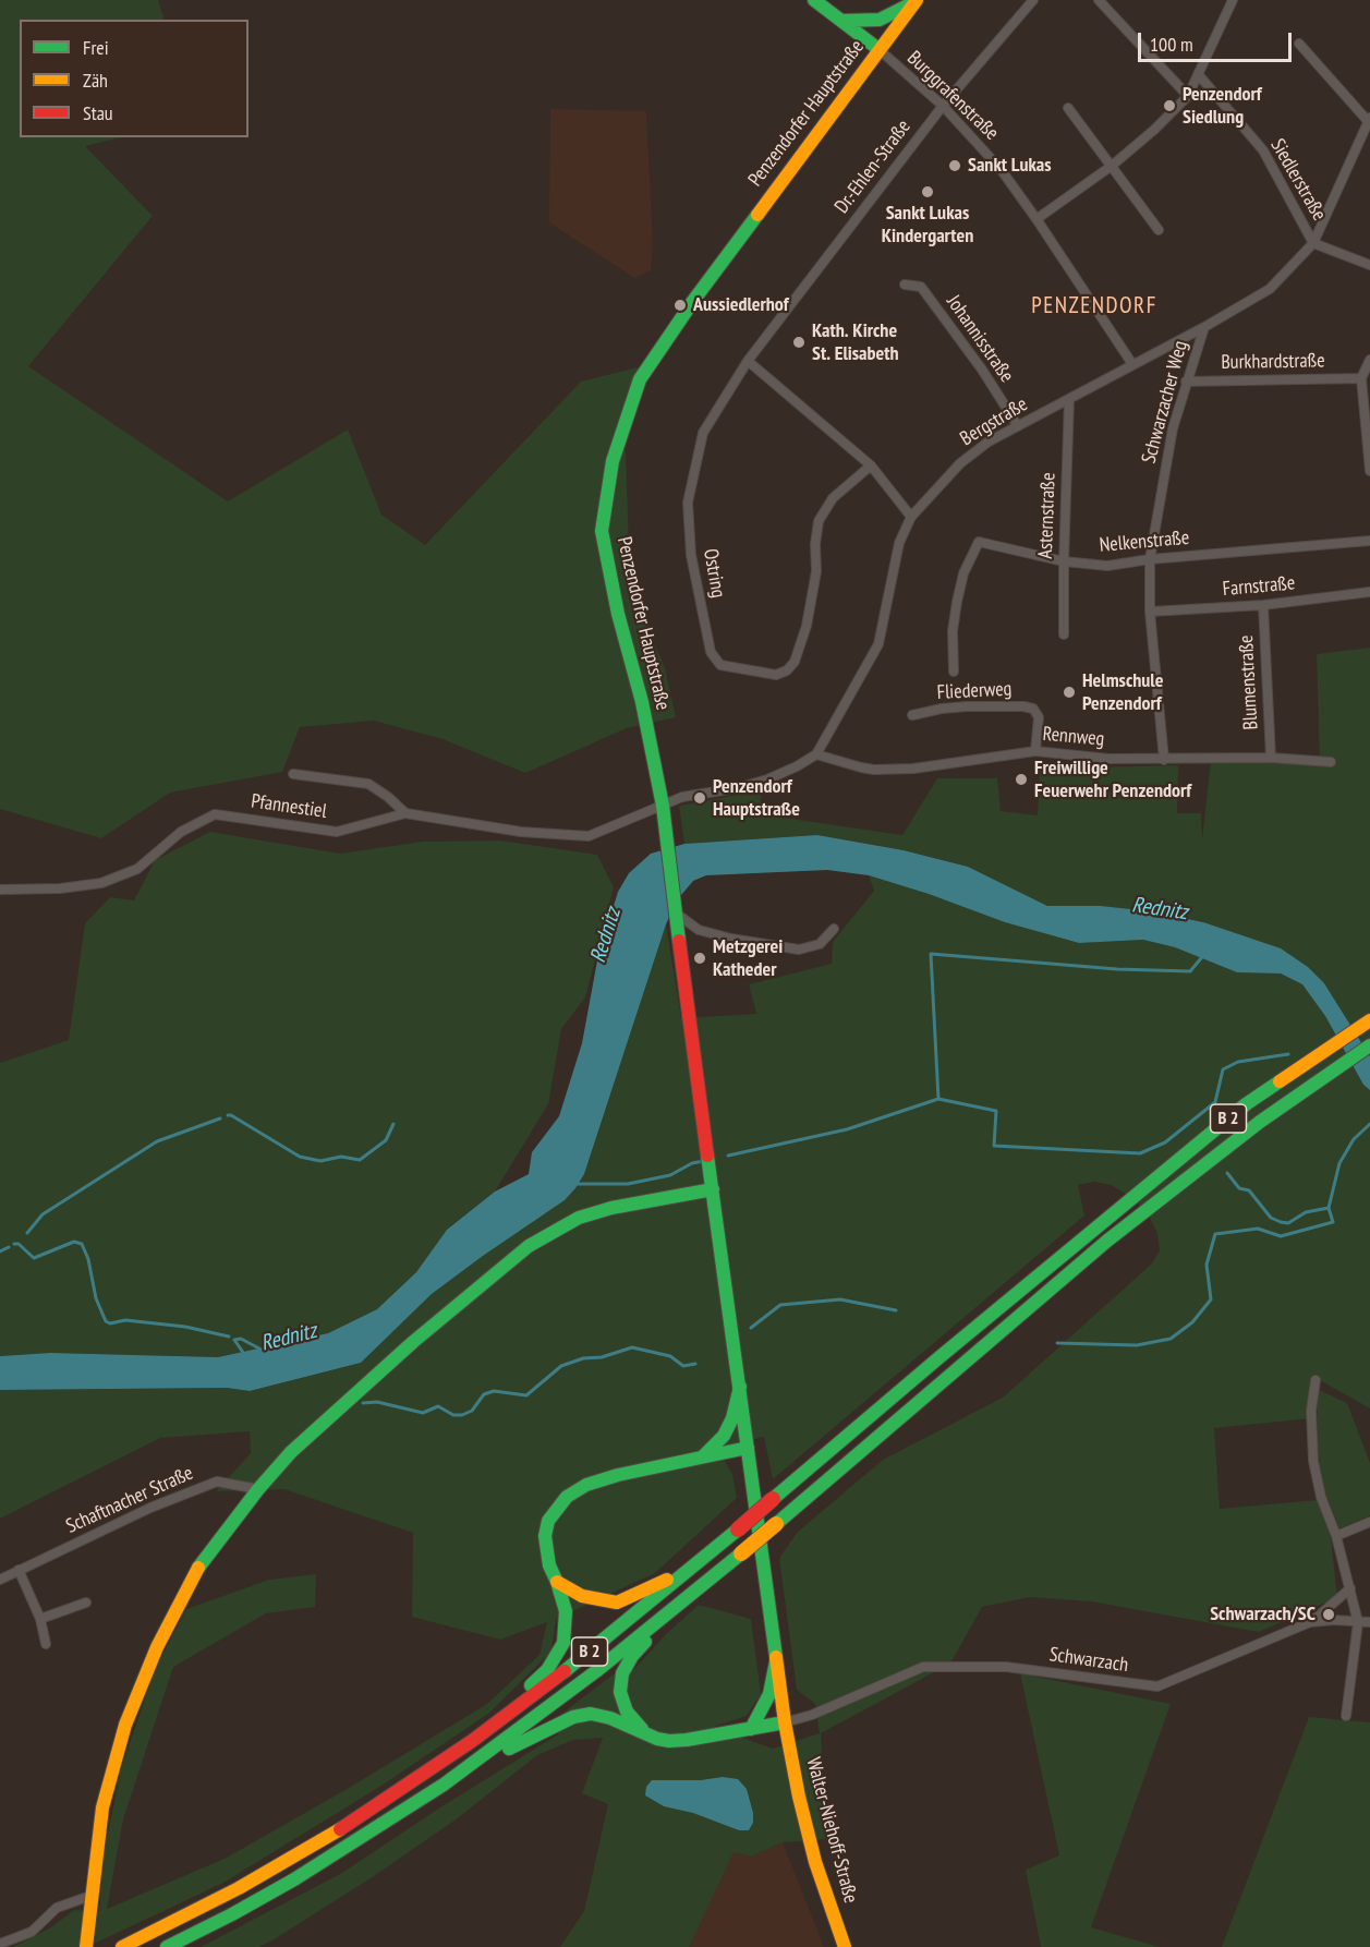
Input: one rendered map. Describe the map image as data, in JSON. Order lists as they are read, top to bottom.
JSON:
{
  "streets": {
    "main road": ["Penzendorfer Hauptstraße", "B 2", "Walter-Niehoff-Straße"],
    "street": [
      "Burggrafenstraße",
      "Dr.-Ehlen-Straße",
      "Siedlerstraße",
      "Johannisstraße",
      "Burkhardstraße",
      "Schwarzacher Weg",
      "Bergstraße",
      "Asternstraße",
      "Nelkenstraße",
      "Ostring",
      "Farnstraße",
      "Blumenstraße",
      "Fliederweg",
      "Rennweg",
      "Pfannestiel",
      "Schaftnacher Straße",
      "Schwarzach"
    ]
  },
  "crossings": [
    ["Burggrafenstraße", "Penzendorfer Hauptstraße"],
    ["Burggrafenstraße", "Dr.-Ehlen-Straße"],
    ["Burggrafenstraße", "Bergstraße"],
    ["Penzendorfer Hauptstraße", "Pfannestiel"],
    ["Penzendorfer Hauptstraße", "Walter-Niehoff-Straße"],
    ["Dr.-Ehlen-Straße", "Ostring"],
    ["Siedlerstraße", "Bergstraße"],
    ["Johannisstraße", "Bergstraße"],
    ["Burkhardstraße", "Schwarzacher Weg"],
    ["Schwarzacher Weg", "Bergstraße"],
    ["Schwarzacher Weg", "Nelkenstraße"],
    ["Schwarzacher Weg", "Farnstraße"],
    ["Schwarzacher Weg", "Rennweg"],
    ["Bergstraße", "Asternstraße"],
    ["Bergstraße", "Rennweg"],
    ["Asternstraße", "Nelkenstraße"],
    ["Farnstraße", "Blumenstraße"],
    ["Blumenstraße", "Rennweg"],
    ["Fliederweg", "Rennweg"],
    ["Schwarzach", "Walter-Niehoff-Straße"]
  ],
  "districts": ["PENZENDORF"],
  "water": ["Rednitz"],
  "places": [
    "Penzendorf Siedlung",
    "Sankt Lukas",
    "Sankt Lukas Kindergarten",
    "Aussiedlerhof",
    "Kath. Kirche St. Elisabeth",
    "Helmschule Penzendorf",
    "Freiwillige Feuerwehr Penzendorf",
    "Penzendorf Hauptstraße",
    "Metzgerei Katheder",
    "Schwarzach/SC"
  ],
  "legend": ["Frei", "Zäh", "Stau"],
  "scale_bar": "100 m"
}
